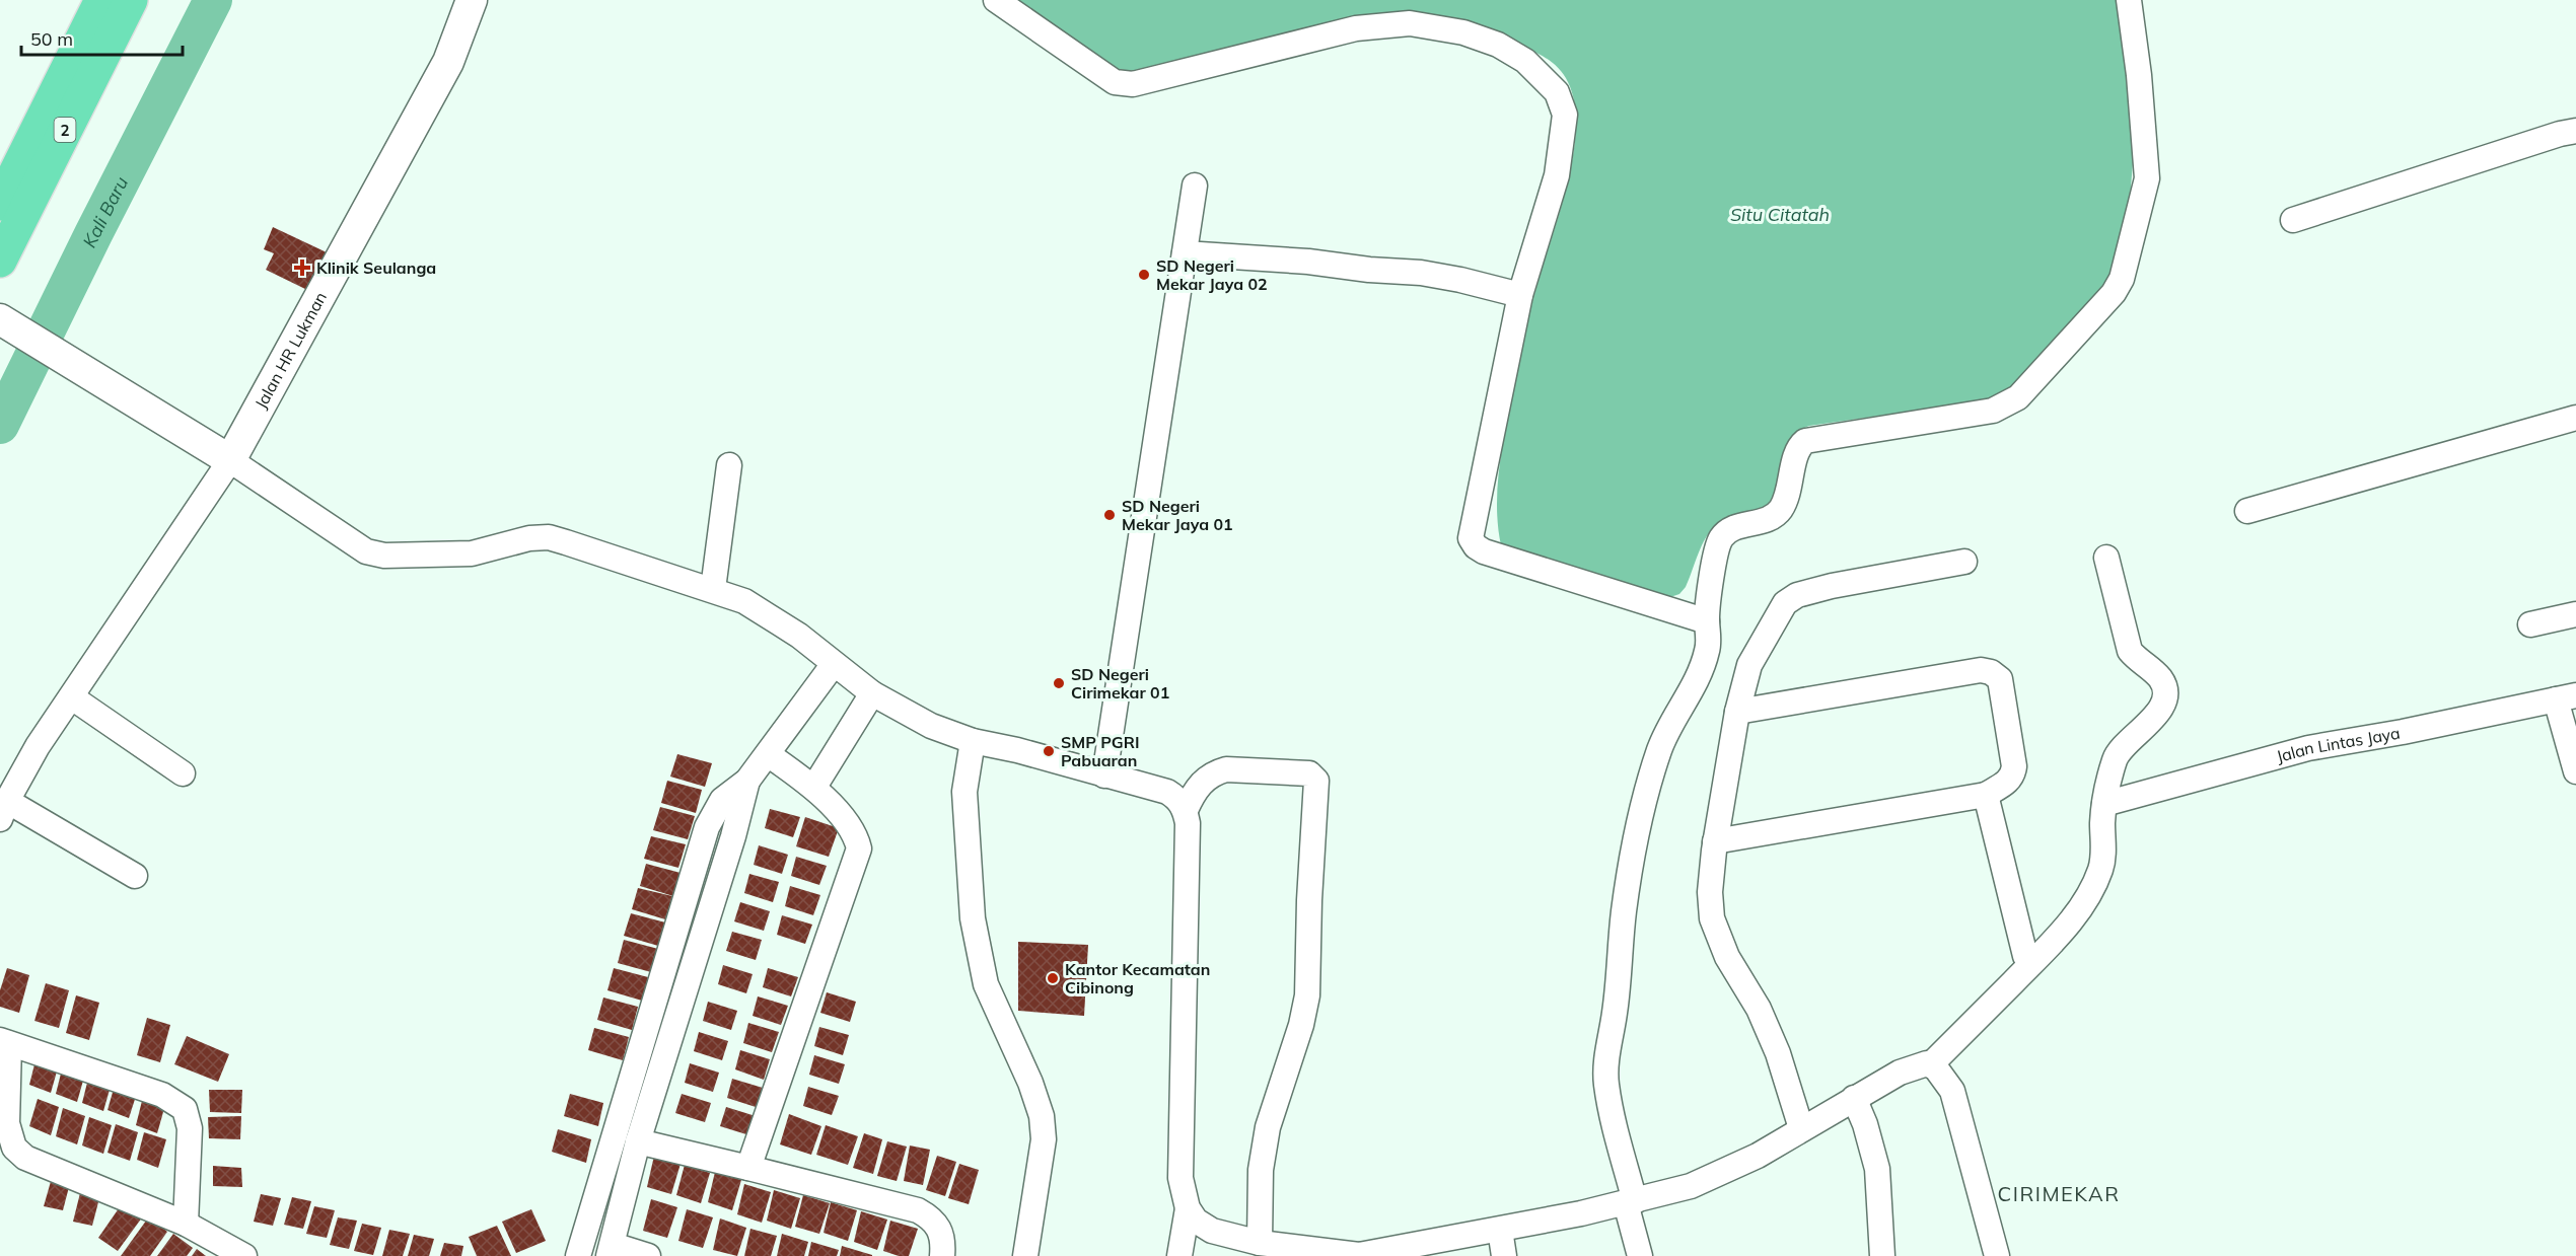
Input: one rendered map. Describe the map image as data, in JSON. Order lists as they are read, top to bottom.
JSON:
{
  "streets": {
    "highway": ["2"],
    "street": ["Jalan HR Lukman", "Jalan Lintas Jaya"]
  },
  "districts": ["CIRIMEKAR"],
  "water": ["Kali Baru", "Situ Citatah"],
  "places": {
    "health": ["Klinik Seulanga"],
    "other": [
      "SD Negeri Mekar Jaya 02",
      "SD Negeri Mekar Jaya 01",
      "SD Negeri Cirimekar 01",
      "SMP PGRI Pabuaran",
      "Kantor Kecamatan Cibinong"
    ]
  },
  "scale_bar": "50 m"
}
